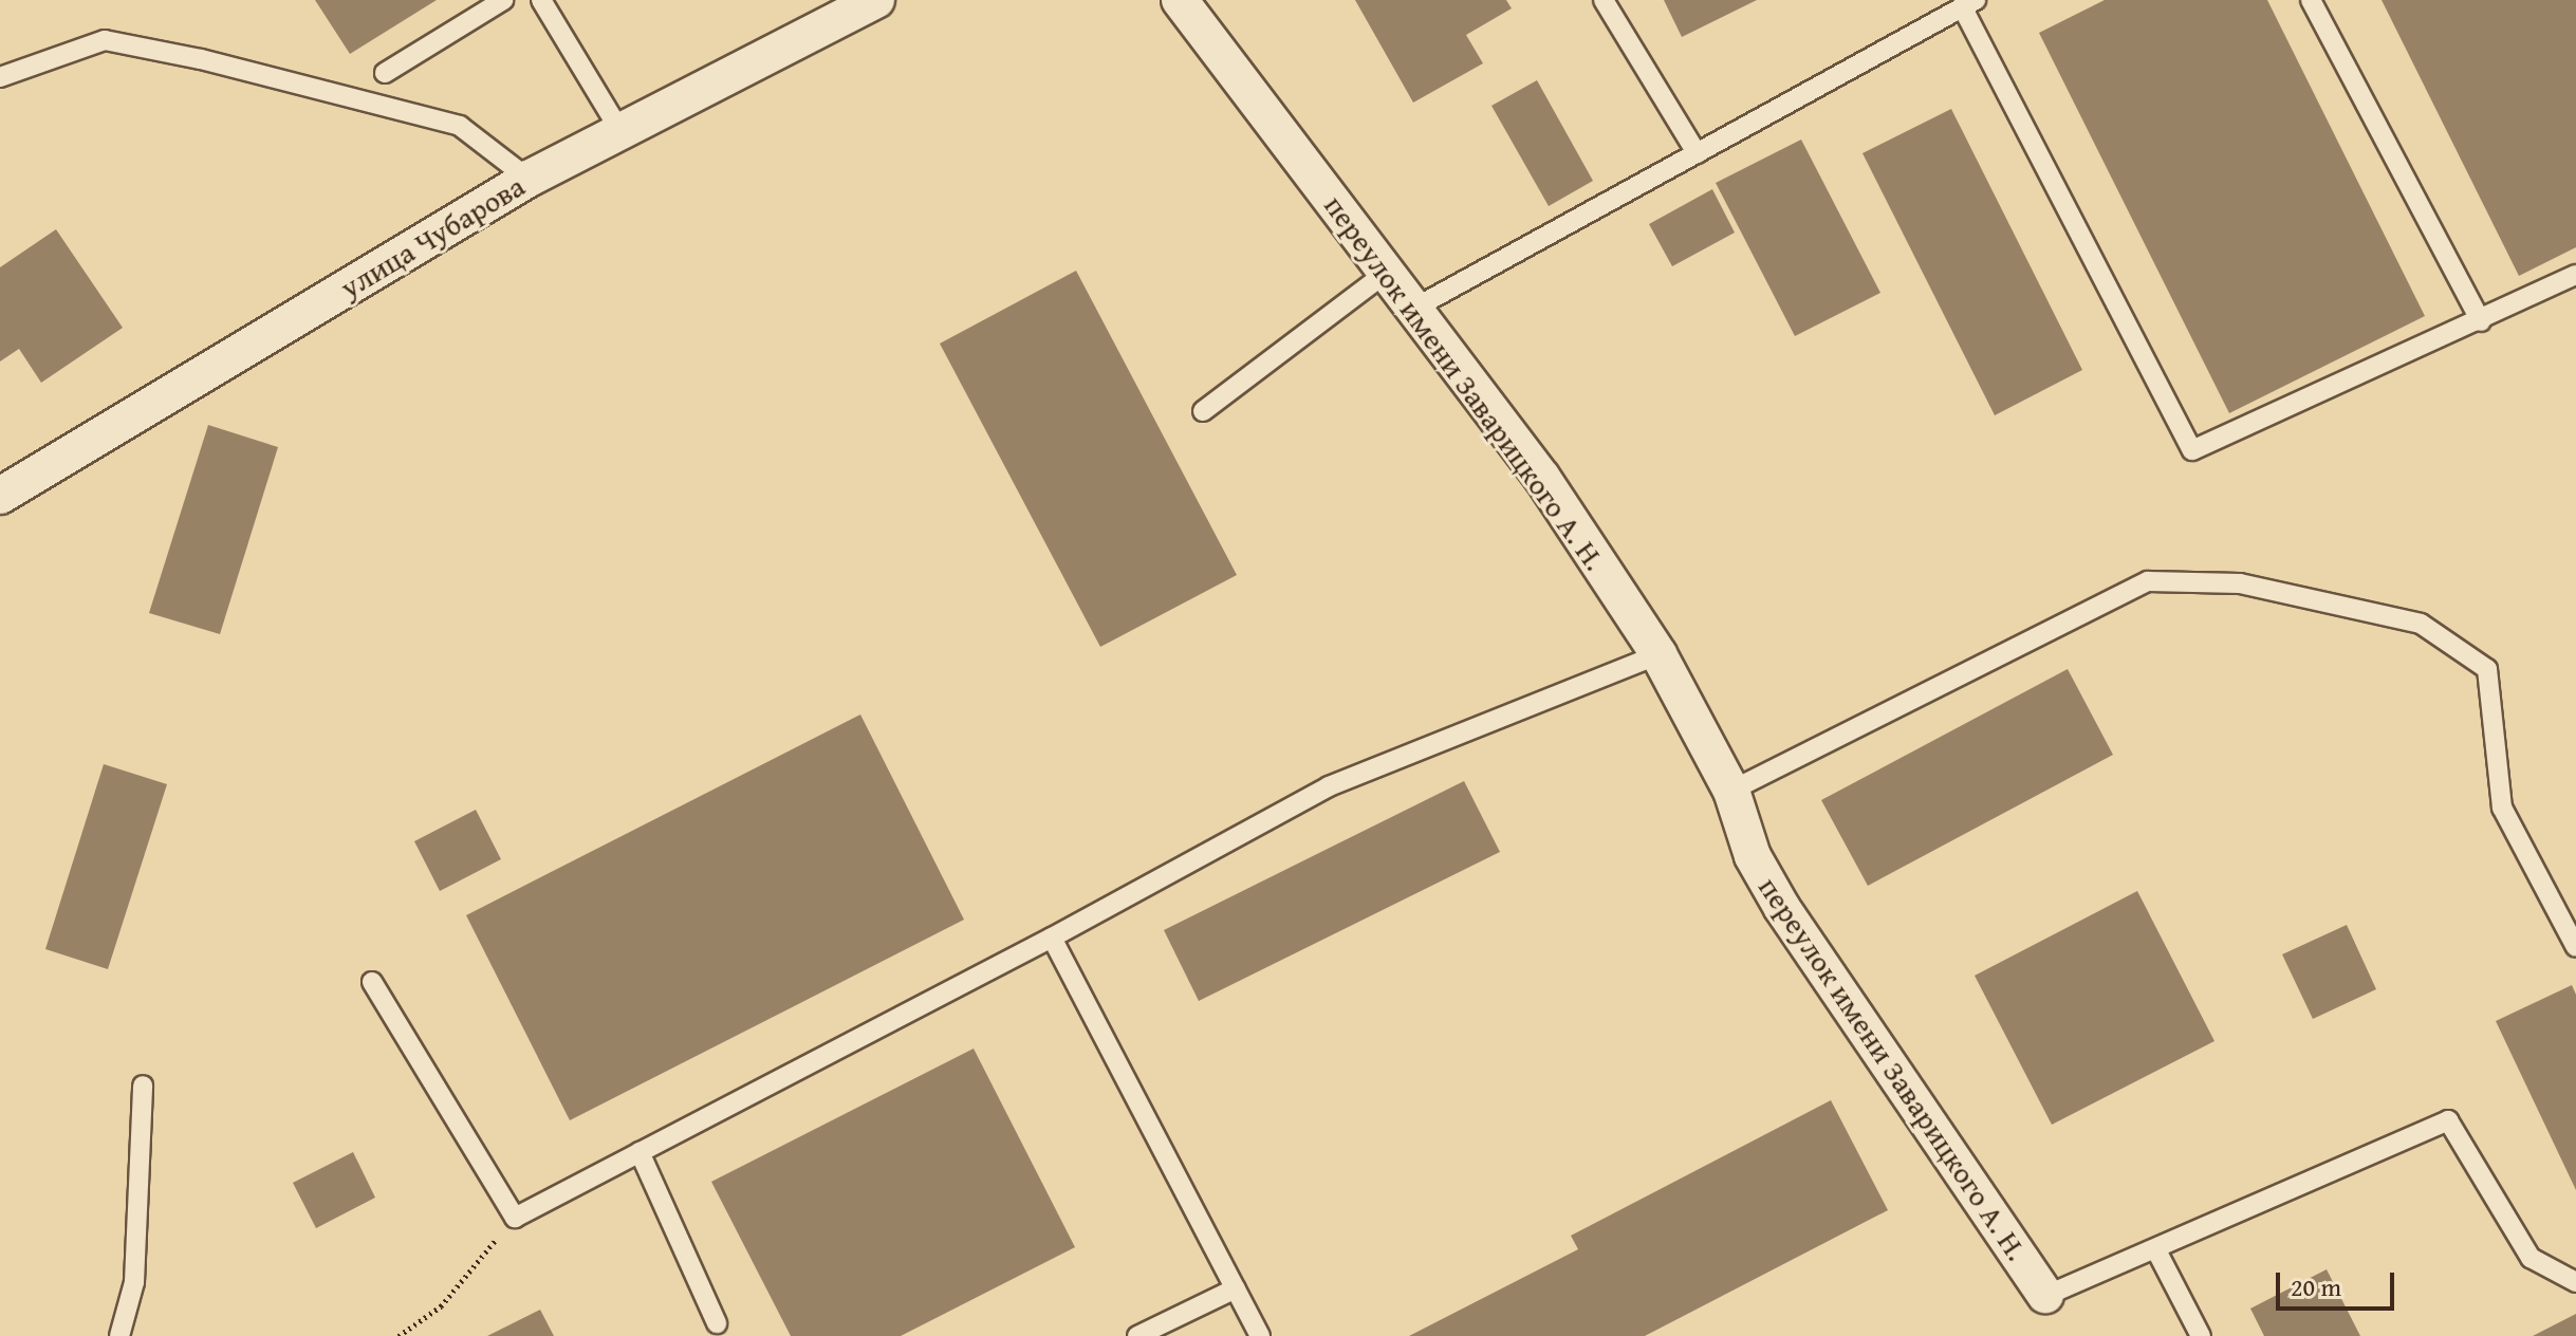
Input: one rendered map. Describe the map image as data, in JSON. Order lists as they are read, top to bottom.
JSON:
{
  "streets": {
    "street": ["улица Чубарова", "переулок имени Заварицкого А. Н."]
  },
  "scale_bar": "20 m"
}
